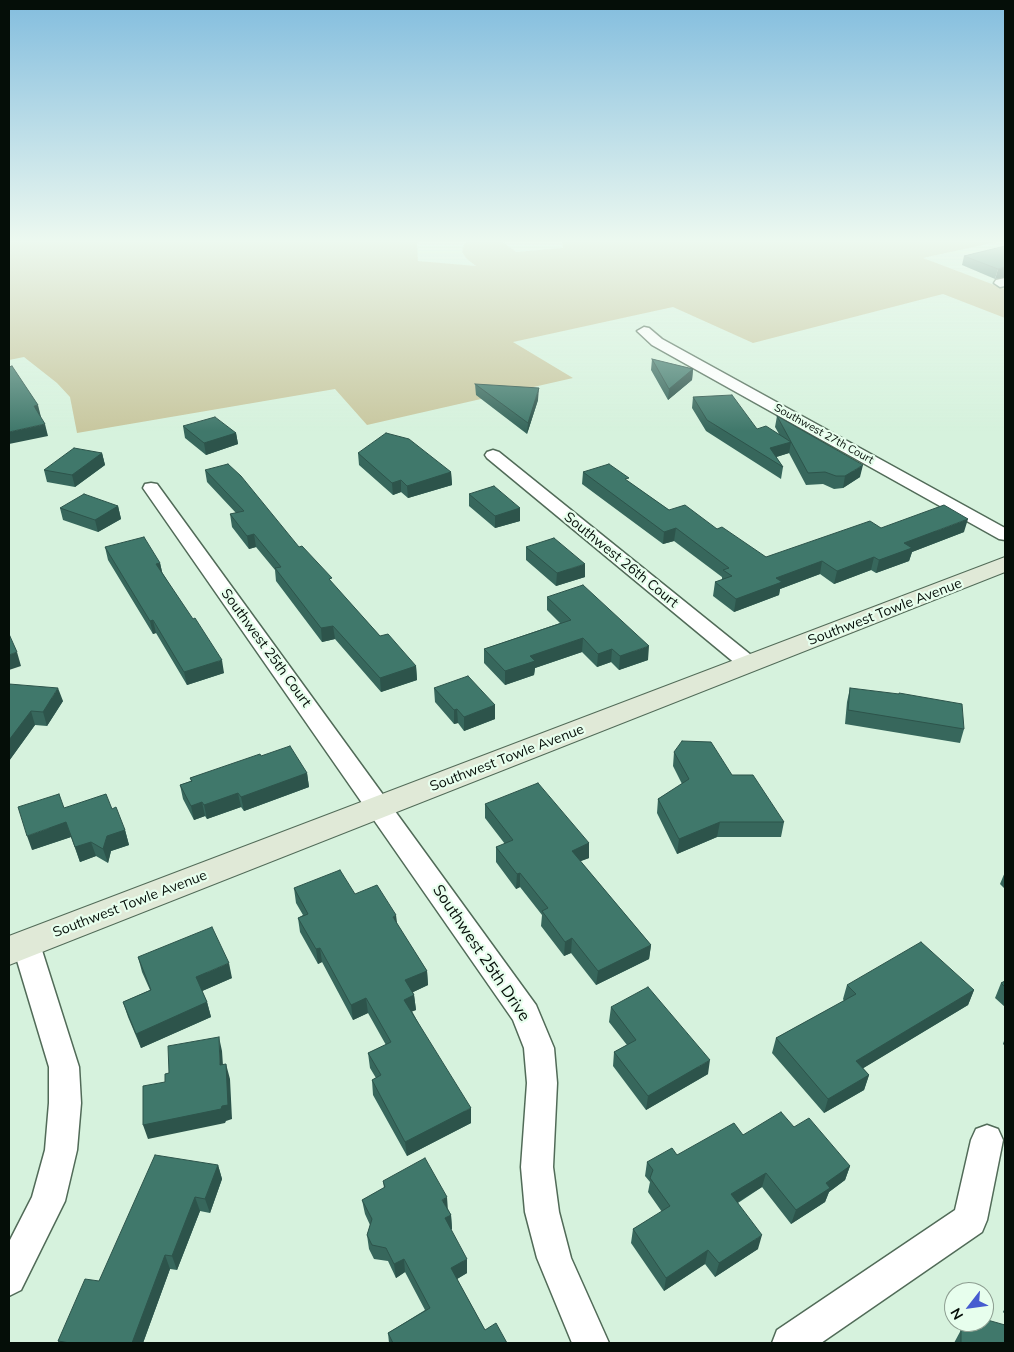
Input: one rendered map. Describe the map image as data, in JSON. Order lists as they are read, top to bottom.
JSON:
{
  "streets": {
    "main road": ["Southwest Towle Avenue"],
    "street": [
      "Southwest 27th Court",
      "Southwest 26th Court",
      "Southwest 25th Court",
      "Southwest 25th Drive"
    ]
  },
  "crossings": [
    ["Southwest 26th Court", "Southwest Towle Avenue"],
    ["Southwest Towle Avenue", "Southwest 25th Court"],
    ["Southwest Towle Avenue", "Southwest 25th Drive"],
    ["Southwest 25th Court", "Southwest 25th Drive"]
  ],
  "north": "bottom left"
}
